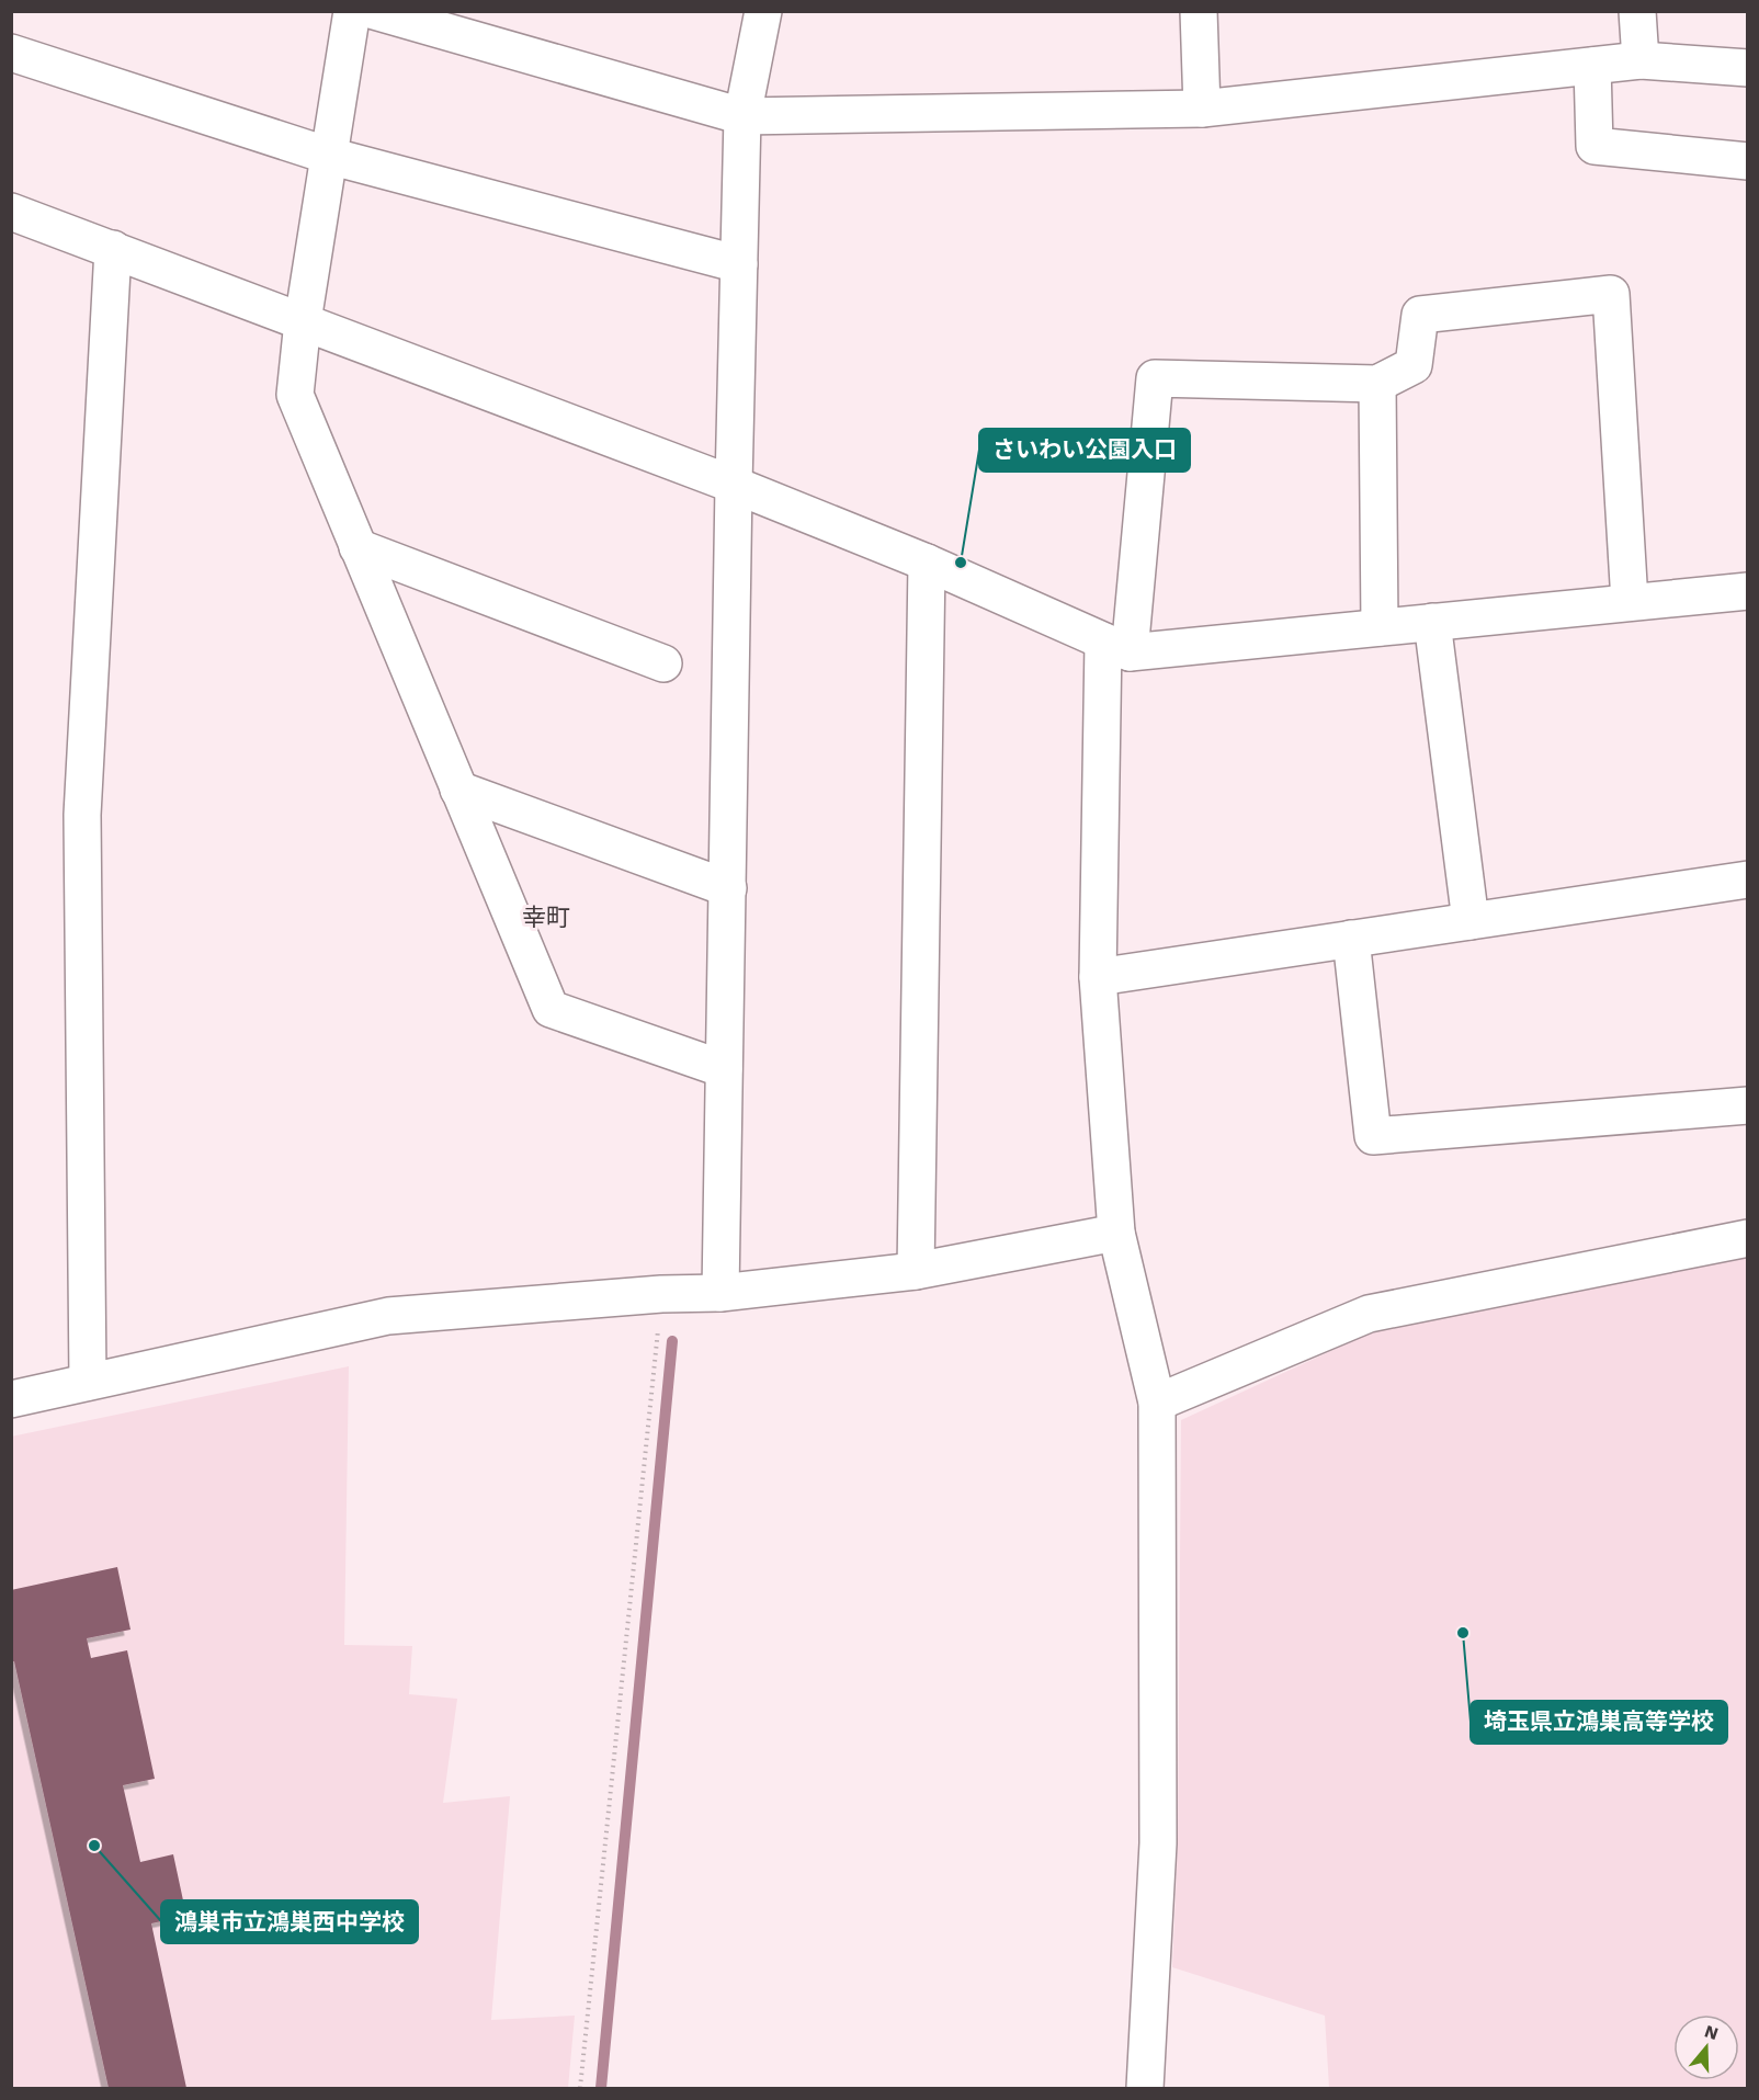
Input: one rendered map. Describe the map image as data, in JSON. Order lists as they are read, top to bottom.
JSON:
{
  "districts": ["幸町"],
  "places": ["さいわい公園入口", "埼玉県立鴻巣高等学校", "鴻巣市立鴻巣西中学校"],
  "north": "top"
}
